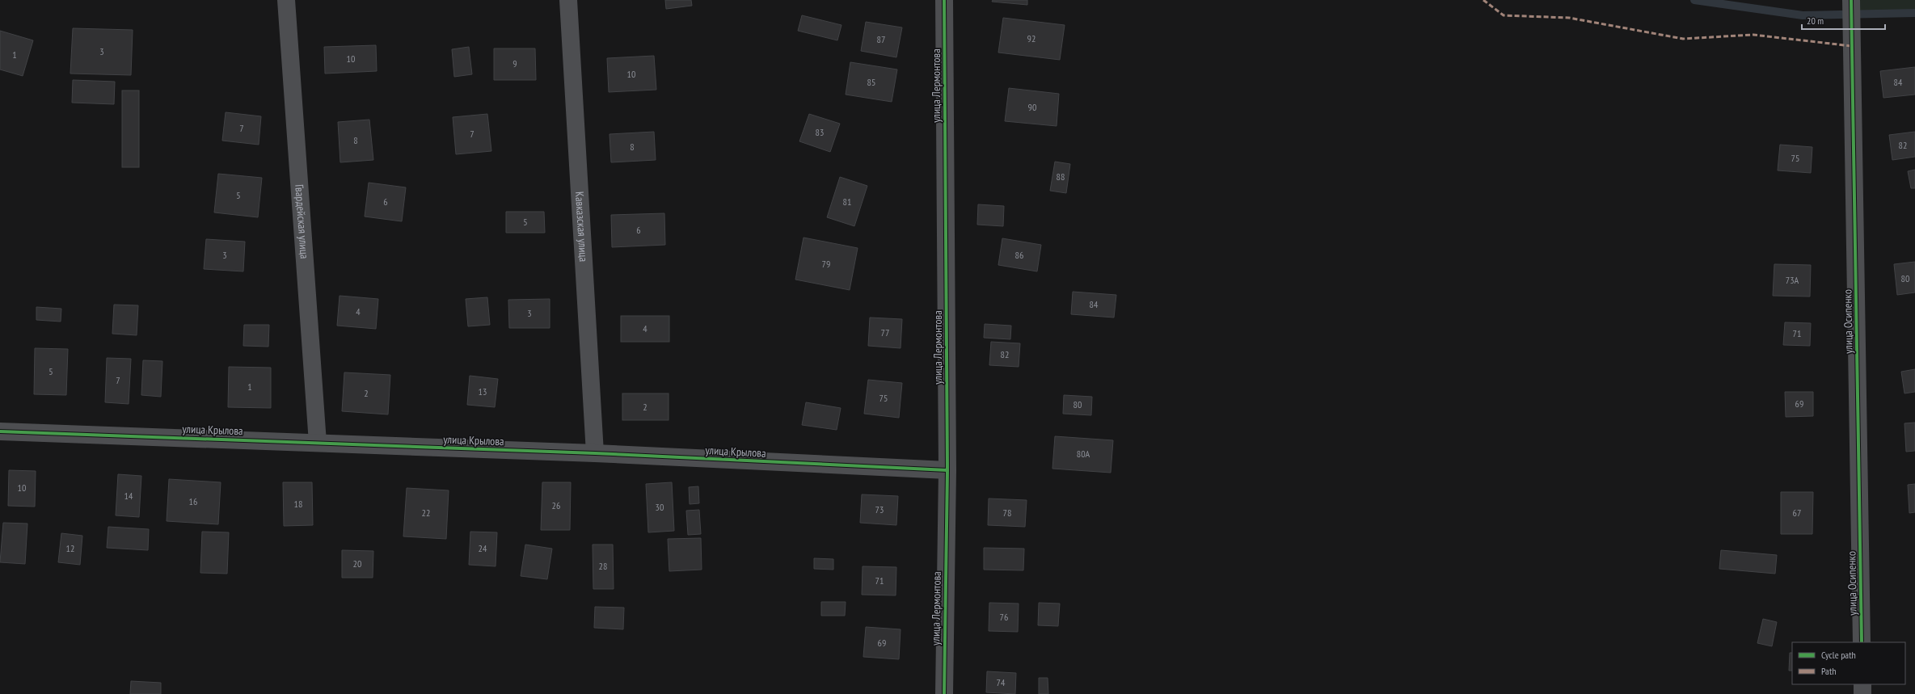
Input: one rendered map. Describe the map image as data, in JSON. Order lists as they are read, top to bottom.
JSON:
{
  "streets": {
    "street": [
      "улица Лермонтова",
      "Гвардейская улица",
      "Кавказская улица",
      "улица Осипенко",
      "улица Крылова"
    ]
  },
  "crossings": [
    ["улица Лермонтова", "улица Крылова"],
    ["Гвардейская улица", "улица Крылова"],
    ["Кавказская улица", "улица Крылова"]
  ],
  "house_numbers": [
    "92",
    "87",
    "3",
    "1",
    "10",
    "9",
    "10",
    "85",
    "84",
    "90",
    "7",
    "83",
    "7",
    "8",
    "82",
    "8",
    "75",
    "88",
    "5",
    "6",
    "81",
    "5",
    "6",
    "3",
    "86",
    "79",
    "80",
    "73А",
    "84",
    "4",
    "3",
    "4",
    "77",
    "71",
    "82",
    "5",
    "7",
    "1",
    "13",
    "2",
    "75",
    "69",
    "80",
    "2",
    "80А",
    "10",
    "14",
    "16",
    "18",
    "26",
    "30",
    "73",
    "22",
    "78",
    "67",
    "12",
    "24",
    "20",
    "28",
    "71",
    "76",
    "69",
    "74"
  ],
  "legend": ["Cycle path", "Path"],
  "scale_bar": "20 m"
}
